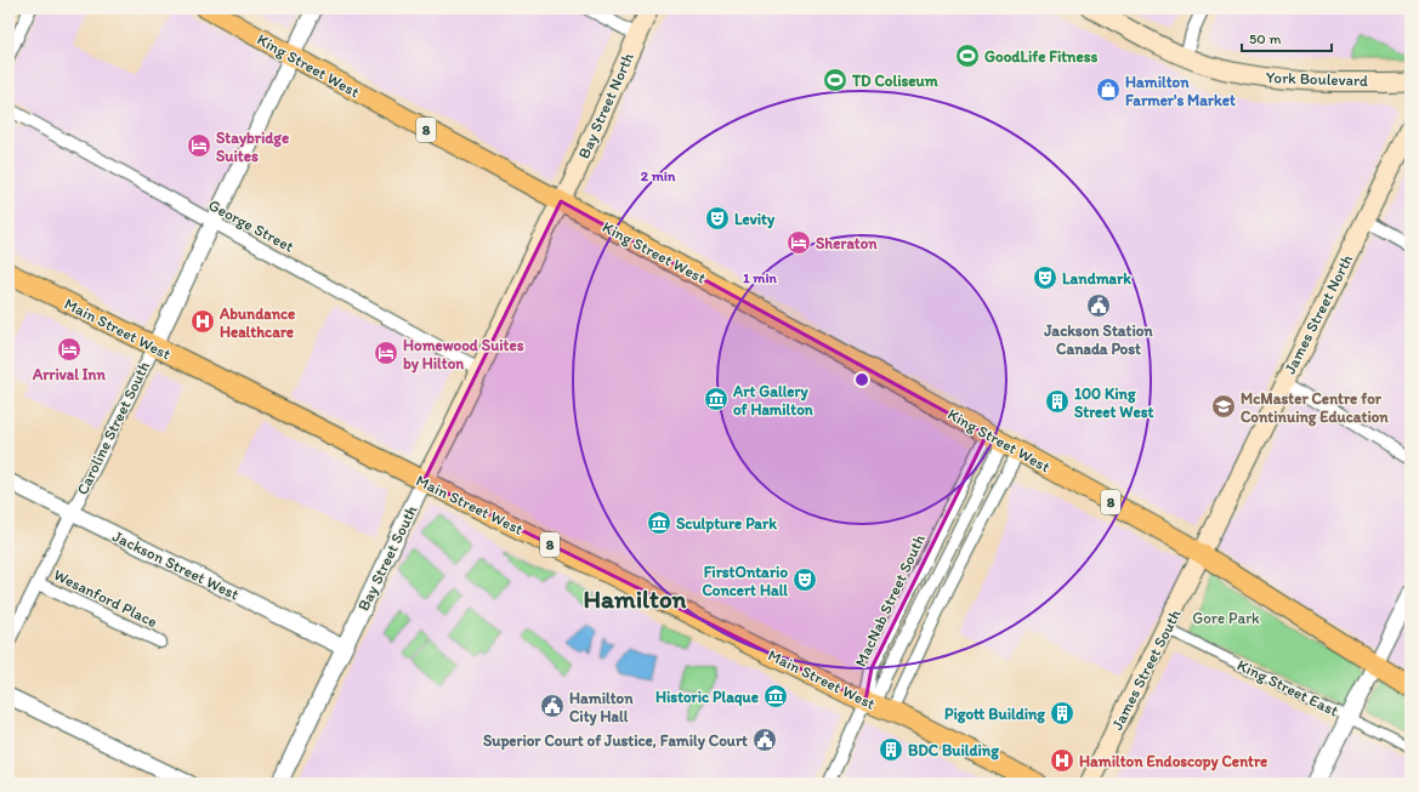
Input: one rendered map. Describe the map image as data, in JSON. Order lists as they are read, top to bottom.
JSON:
{
  "streets": {
    "main road": [
      "King Street West",
      "York Boulevard",
      "Bay Street North",
      "8",
      "James Street North",
      "Main Street West",
      "Bay Street South",
      "James Street South"
    ],
    "street": [
      "George Street",
      "Caroline Street South",
      "Jackson Street West",
      "Wesanford Place",
      "MacNab Street South",
      "King Street East"
    ]
  },
  "crossings": [
    ["King Street West", "Bay Street North"],
    ["King Street West", "8"],
    ["King Street West", "James Street North"],
    ["King Street West", "Caroline Street South"],
    ["King Street West", "Bay Street South"],
    ["King Street West", "MacNab Street South"],
    ["King Street West", "James Street South"],
    ["Bay Street North", "Bay Street South"],
    ["8", "James Street North"],
    ["8", "James Street South"],
    ["George Street", "Caroline Street South"],
    ["George Street", "Bay Street South"],
    ["James Street North", "James Street South"],
    ["Main Street West", "Caroline Street South"],
    ["Main Street West", "Bay Street South"],
    ["Main Street West", "MacNab Street South"],
    ["Caroline Street South", "Jackson Street West"],
    ["Caroline Street South", "Wesanford Place"],
    ["Bay Street South", "Jackson Street West"],
    ["James Street South", "King Street East"]
  ],
  "districts": ["Hamilton"],
  "parks": ["Gore Park"],
  "places": {
    "sports": ["GoodLife Fitness", "TD Coliseum"],
    "shop": ["Hamilton Farmer's Market"],
    "hotel": [
      "Staybridge Suites",
      "Sheraton",
      "Arrival Inn",
      "Homewood Suites by Hilton"
    ],
    "theatre": ["Levity", "Landmark", "FirstOntario Concert Hall"],
    "public building": ["Jackson Station Canada Post", "Hamilton City Hall", "Superior Court of Justice, Family Court"],
    "hospital": ["Abundance Healthcare", "Hamilton Endoscopy Centre"],
    "museum": ["Art Gallery of Hamilton", "Sculpture Park", "Historic Plaque"],
    "building": ["100 King Street West", "Pigott Building", "BDC Building"],
    "school or university": ["McMaster Centre for Continuing Education"]
  },
  "scale_bar": "50 m",
  "rings": ["2 min", "1 min"]
}
